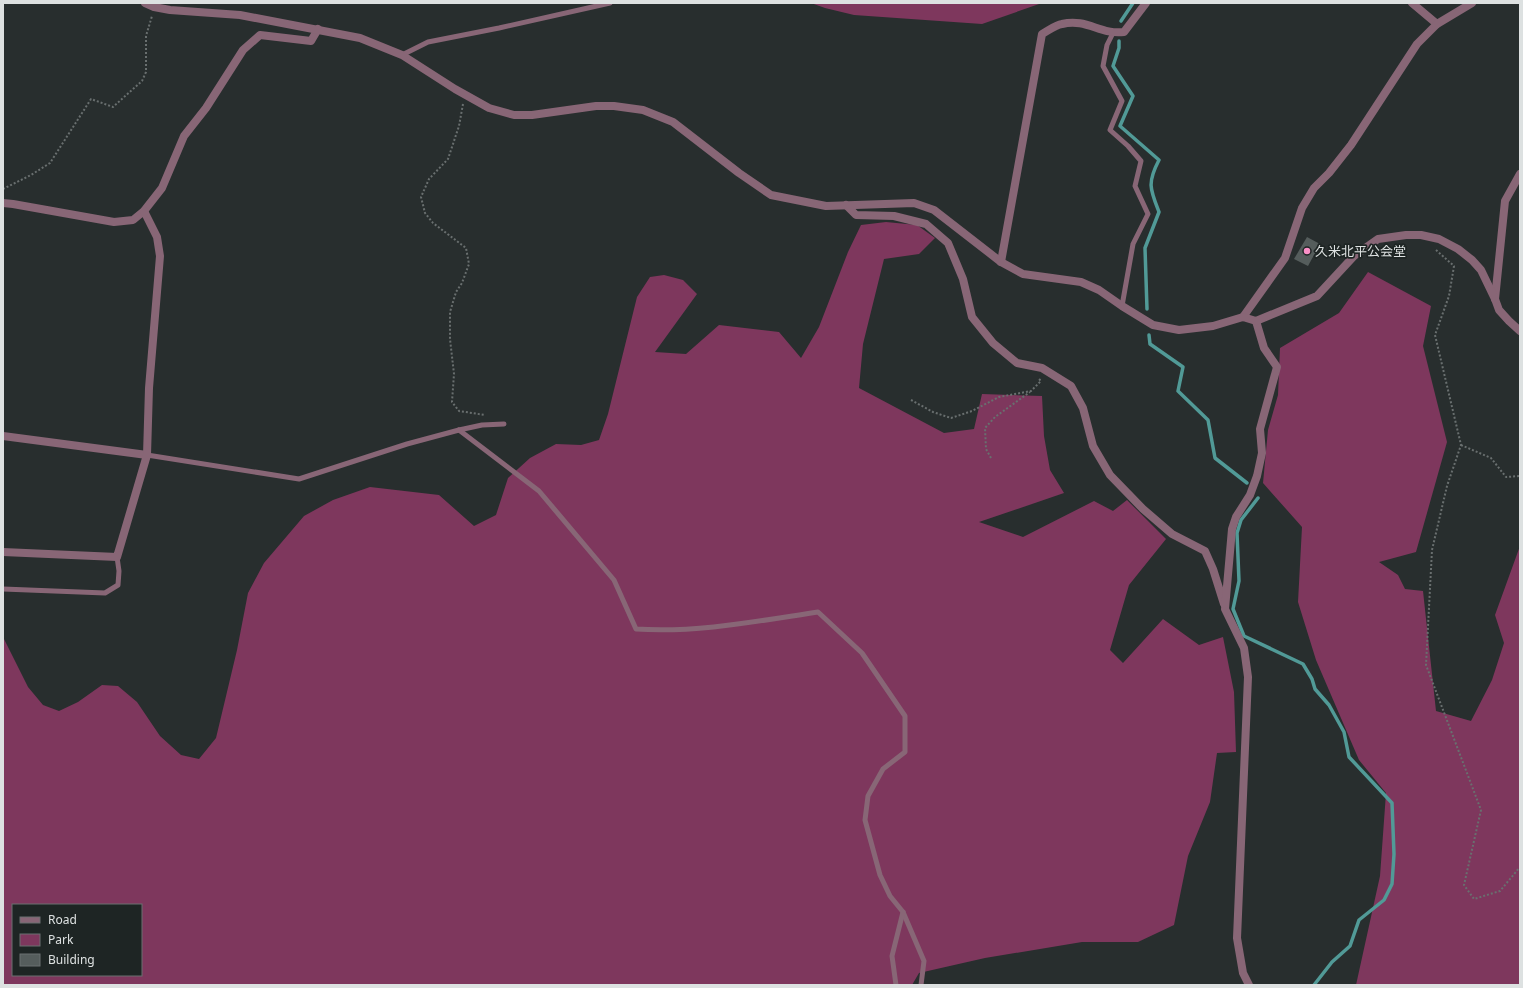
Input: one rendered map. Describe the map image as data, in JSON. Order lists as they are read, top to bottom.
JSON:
{
  "places": ["久米北平公会堂"],
  "legend": ["Road", "Park", "Building"]
}
